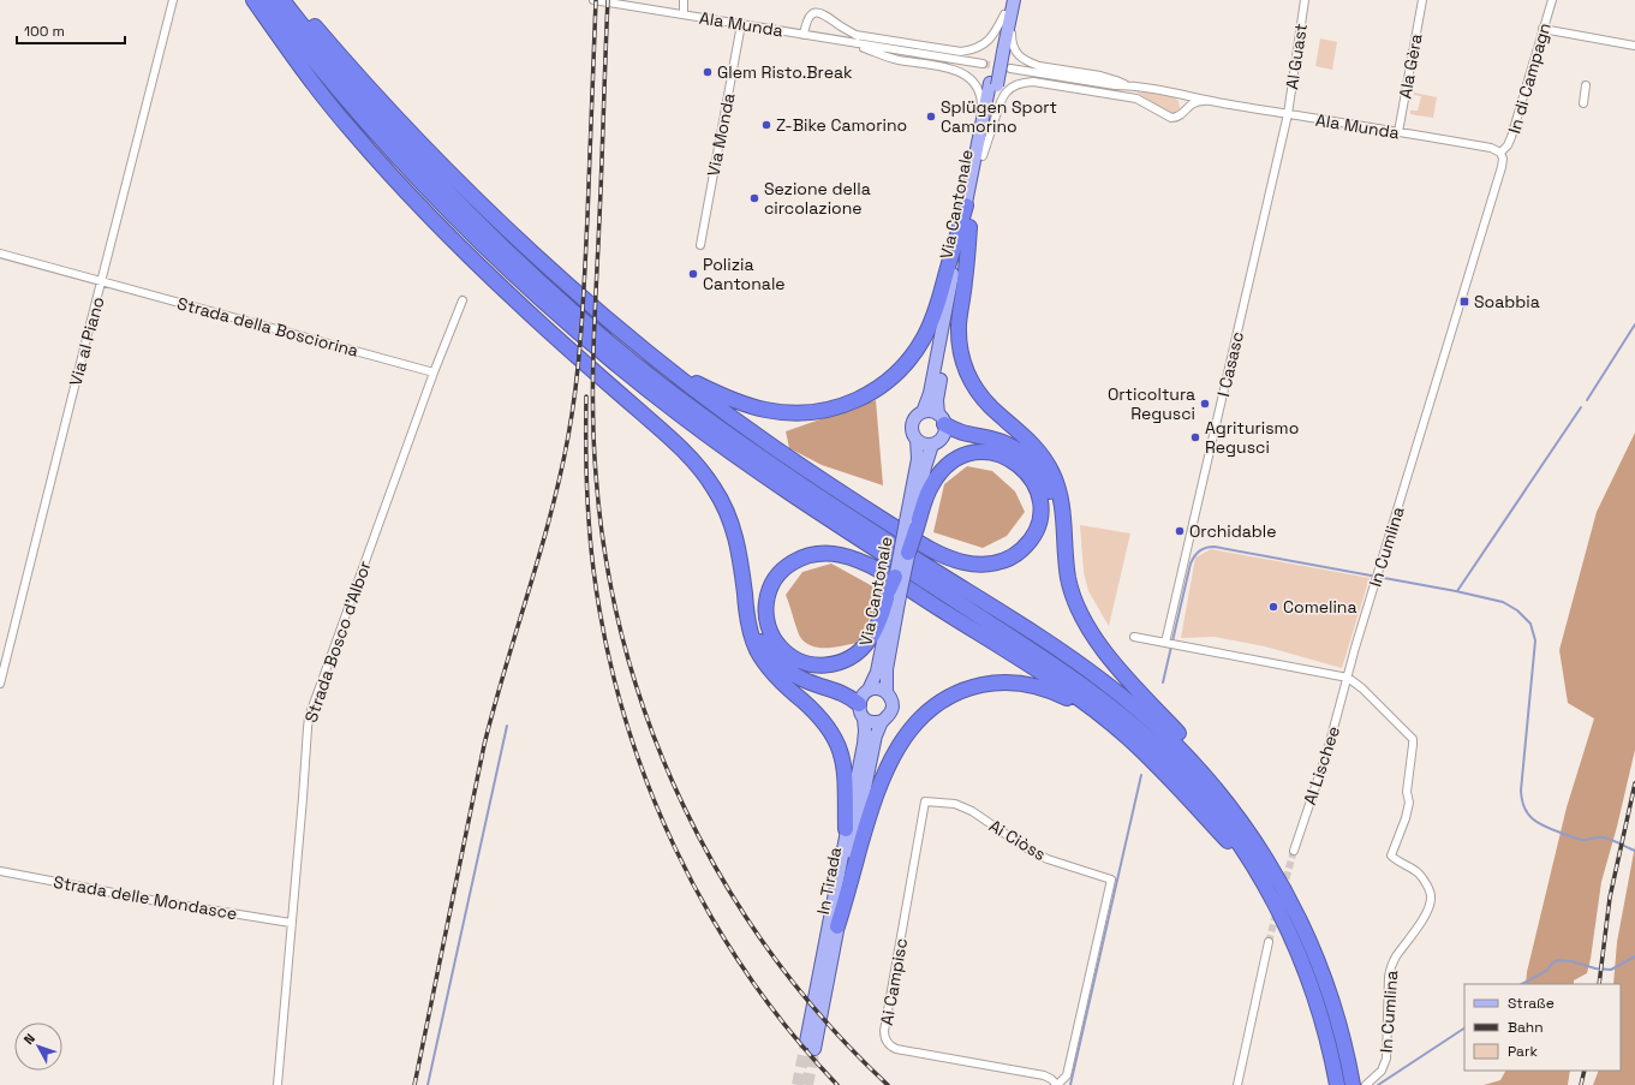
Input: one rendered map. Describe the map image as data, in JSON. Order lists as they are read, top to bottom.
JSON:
{
  "streets": {
    "main road": ["Via Cantonale", "In Tirada"],
    "street": [
      "Ala Munda",
      "Al Guast",
      "Ala Gèra",
      "In di Campagn",
      "Via Monda",
      "Strada della Bosciorina",
      "Via al Piano",
      "I Casasc",
      "In Cumlina",
      "Strada Bosco d'Albor",
      "Al Lischee",
      "Ai Ciòss",
      "Strada delle Mondasce",
      "Ai Campisc"
    ]
  },
  "crossings": [
    ["Ala Munda", "Al Guast"],
    ["Ala Munda", "Ala Gèra"],
    ["Ala Munda", "In di Campagn"],
    ["Ala Munda", "Via Monda"],
    ["Ala Munda", "Via Cantonale"],
    ["Ala Munda", "I Casasc"],
    ["Ala Munda", "In Cumlina"],
    ["Al Guast", "I Casasc"],
    ["In di Campagn", "In Cumlina"],
    ["Via Cantonale", "In Tirada"],
    ["Strada della Bosciorina", "Via al Piano"],
    ["Strada della Bosciorina", "Strada Bosco d'Albor"],
    ["In Cumlina", "Al Lischee"],
    ["Strada Bosco d'Albor", "Strada delle Mondasce"],
    ["Ai Ciòss", "Ai Campisc"]
  ],
  "places": {
    "other": [
      "Glem Risto.Break",
      "Splügen Sport Camorino",
      "Z-Bike Camorino",
      "Sezione della circolazione",
      "Polizia Cantonale",
      "Orticoltura Regusci",
      "Agriturismo Regusci",
      "Orchidable",
      "Comelina"
    ],
    "transit": ["Soabbia"]
  },
  "legend": ["Straße", "Bahn", "Park"],
  "scale_bar": "100 m",
  "north": "top left"
}
